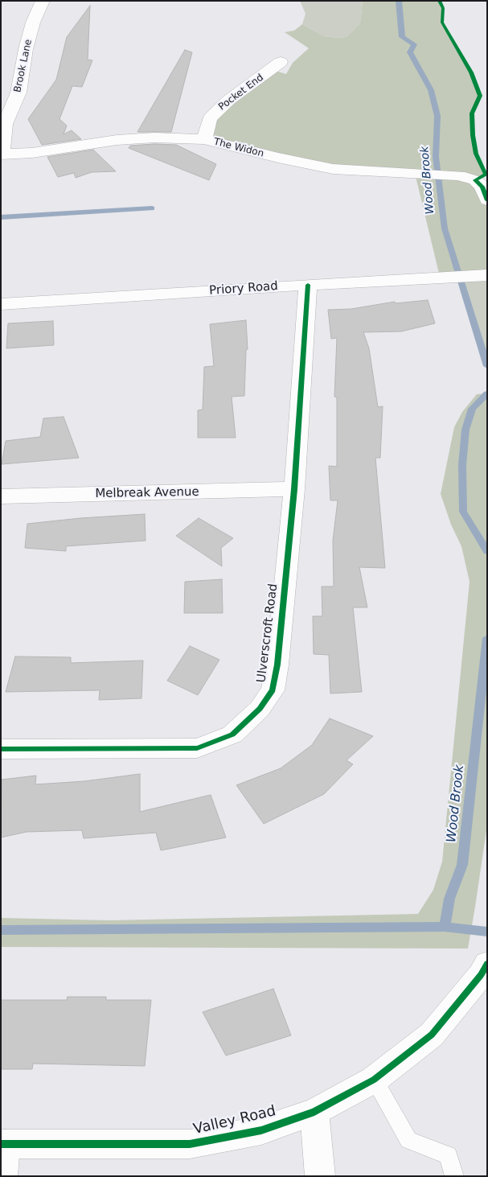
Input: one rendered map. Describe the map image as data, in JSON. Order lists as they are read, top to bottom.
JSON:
{
  "streets": {
    "street": [
      "Brook Lane",
      "Pocket End",
      "The Widon",
      "Priory Road",
      "Melbreak Avenue",
      "Ulverscroft Road",
      "Valley Road"
    ]
  },
  "crossings": [
    ["Brook Lane", "The Widon"],
    ["Pocket End", "The Widon"],
    ["Priory Road", "Ulverscroft Road"],
    ["Melbreak Avenue", "Ulverscroft Road"]
  ],
  "water": ["Wood Brook"]
}
